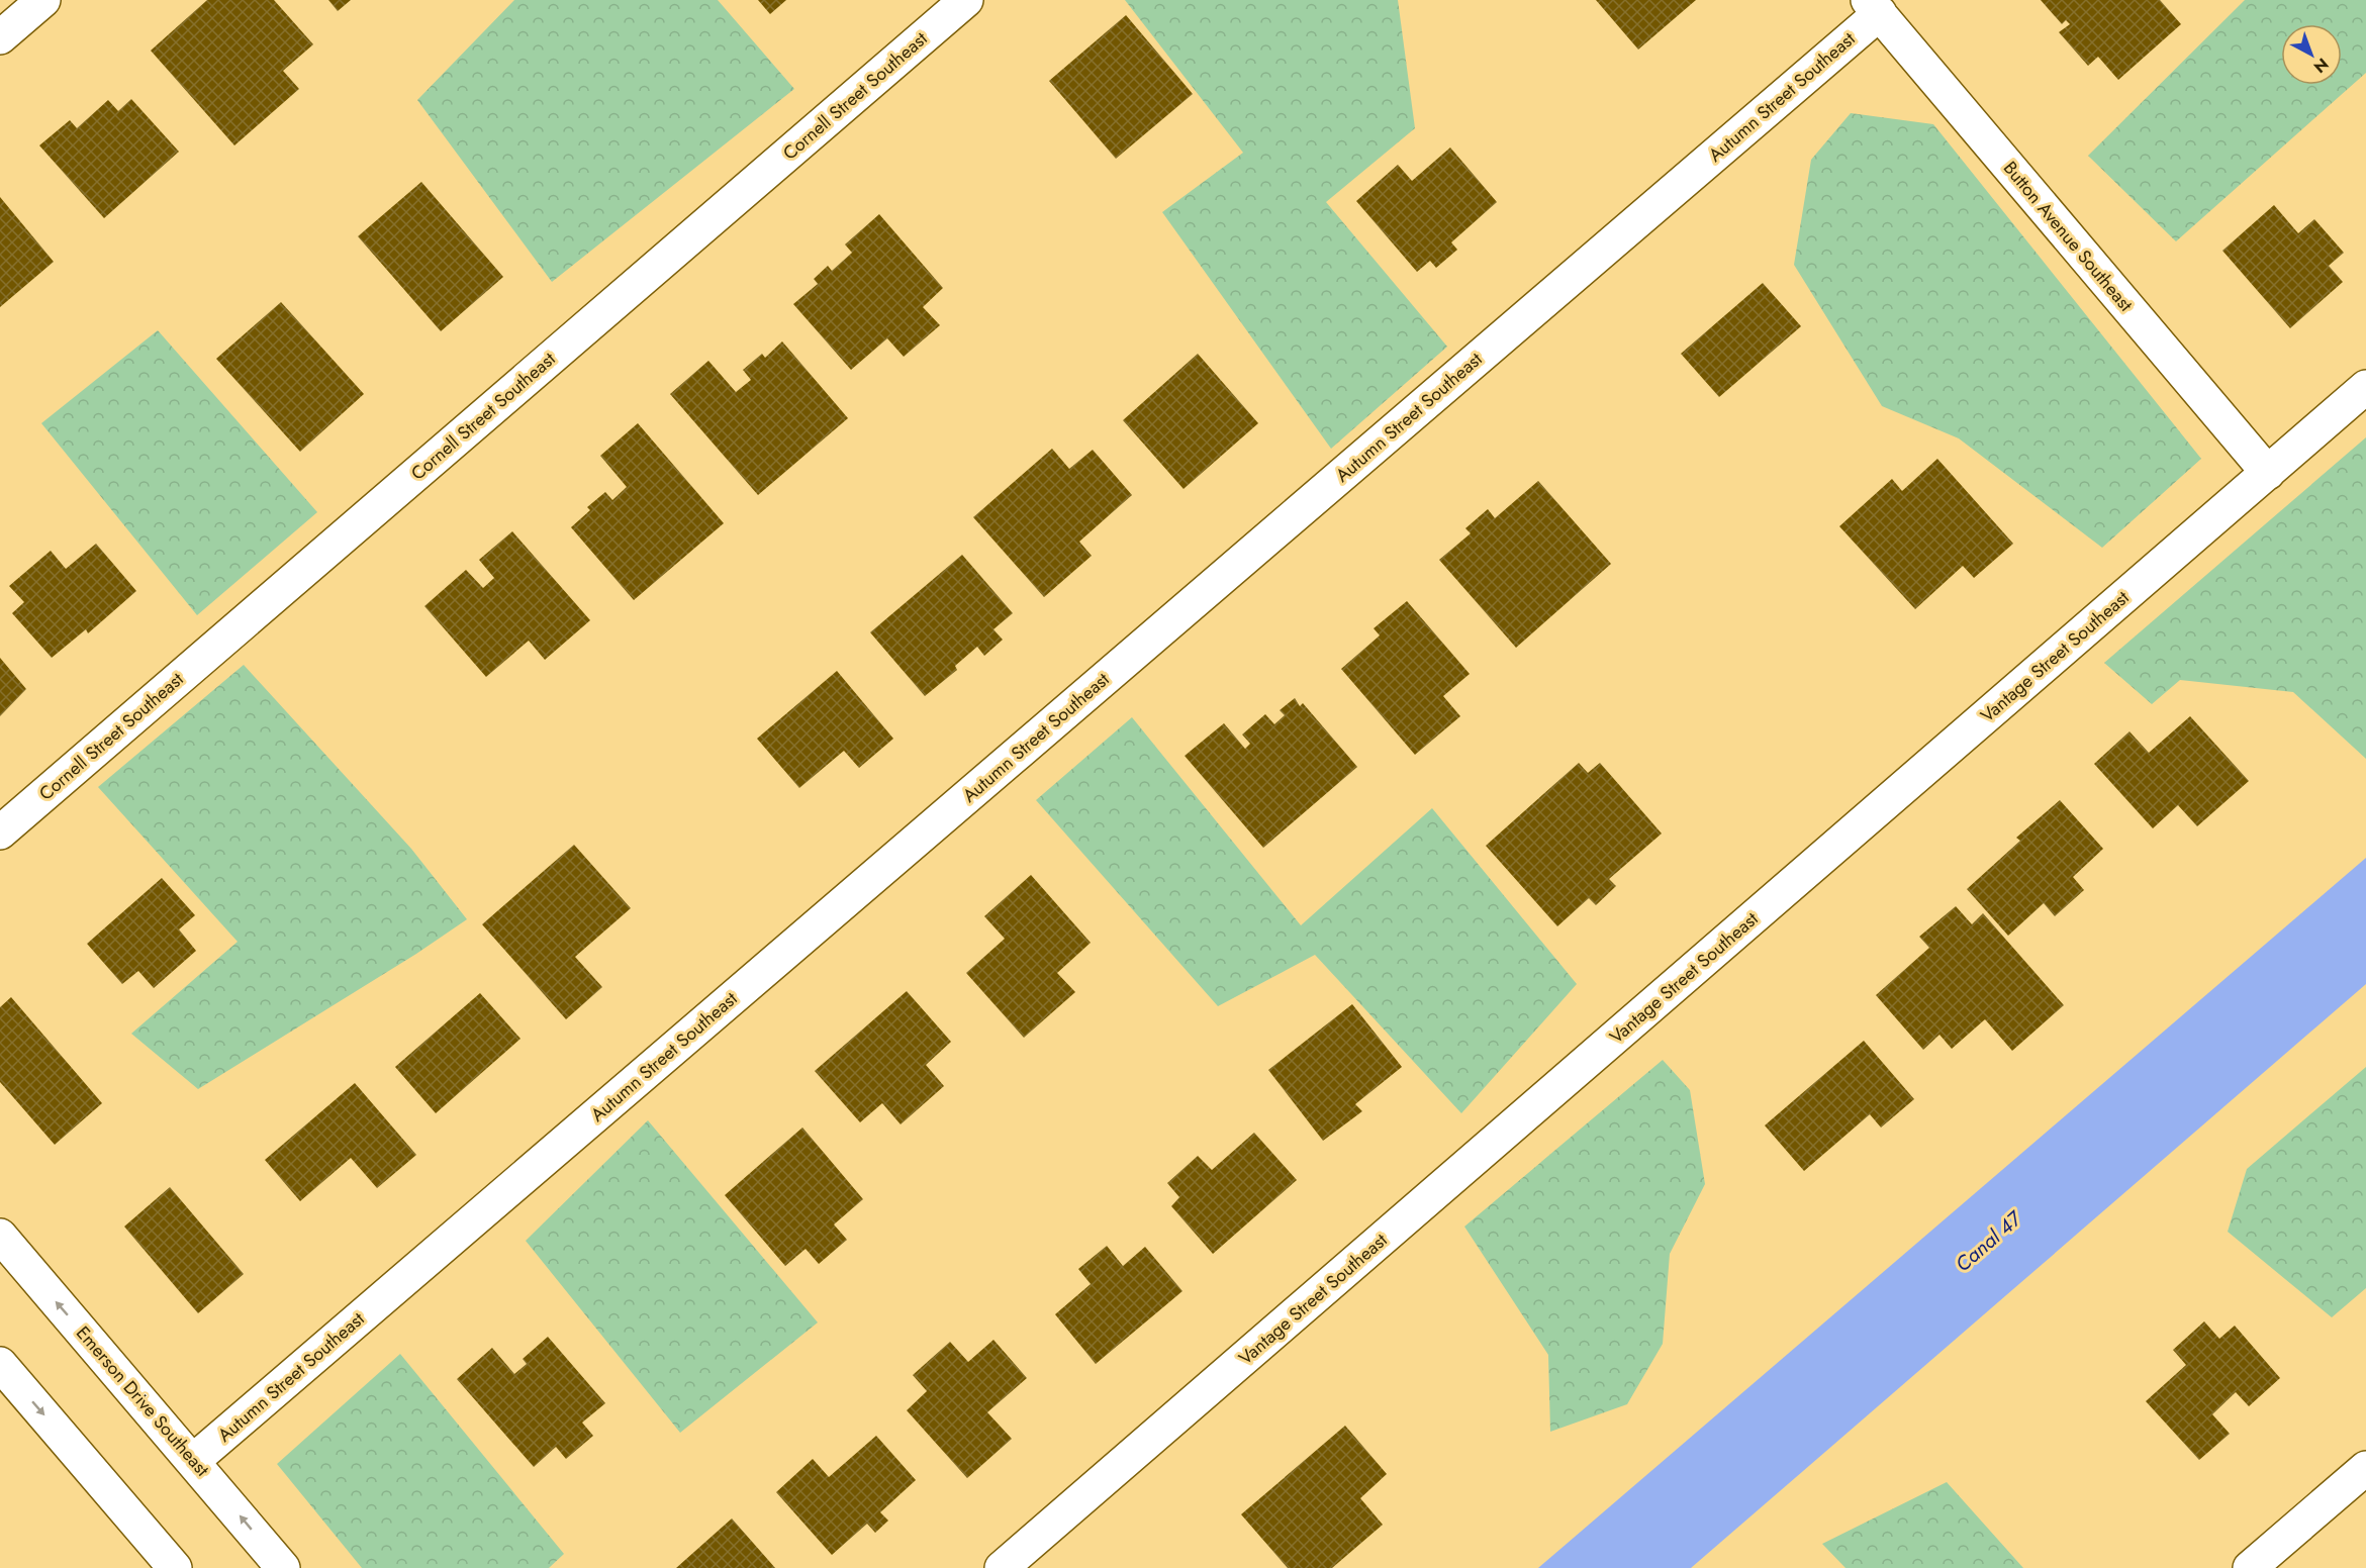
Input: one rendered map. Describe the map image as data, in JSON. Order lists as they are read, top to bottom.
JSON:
{
  "streets": {
    "street": [
      "Cornell Street Southeast",
      "Autumn Street Southeast",
      "Button Avenue Southeast",
      "Vantage Street Southeast",
      "Emerson Drive Southeast"
    ]
  },
  "crossings": [
    ["Autumn Street Southeast", "Button Avenue Southeast"],
    ["Autumn Street Southeast", "Emerson Drive Southeast"],
    ["Button Avenue Southeast", "Vantage Street Southeast"]
  ],
  "water": ["Canal 47"],
  "north": "bottom right"
}
